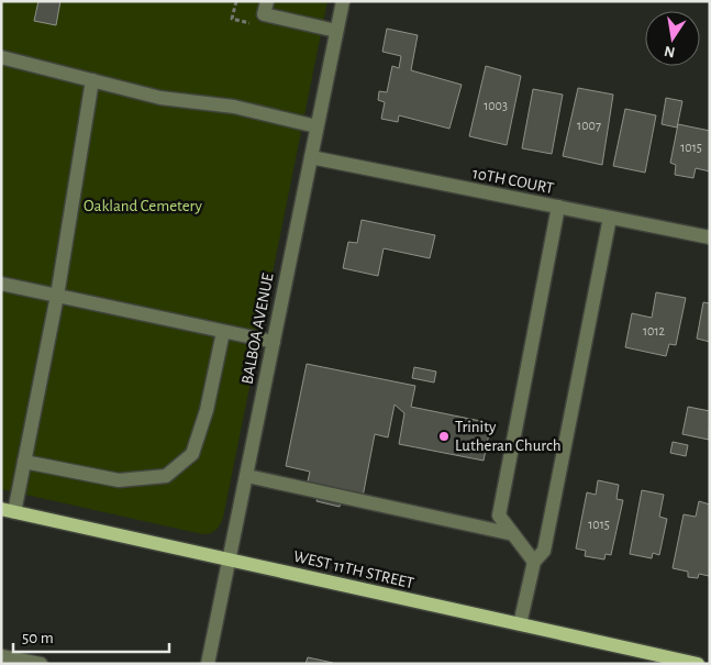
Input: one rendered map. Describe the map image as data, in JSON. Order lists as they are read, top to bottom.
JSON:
{
  "streets": {
    "main road": ["WEST 11TH STREET"],
    "street": ["10TH COURT", "BALBOA AVENUE"]
  },
  "crossings": [
    ["10TH COURT", "BALBOA AVENUE"],
    ["BALBOA AVENUE", "WEST 11TH STREET"]
  ],
  "parks": ["Oakland Cemetery"],
  "places": ["Trinity Lutheran Church"],
  "house_numbers": [
    "1003",
    "1007",
    "1015",
    "1012",
    "1015"
  ],
  "scale_bar": "50 m",
  "north": "bottom"
}
